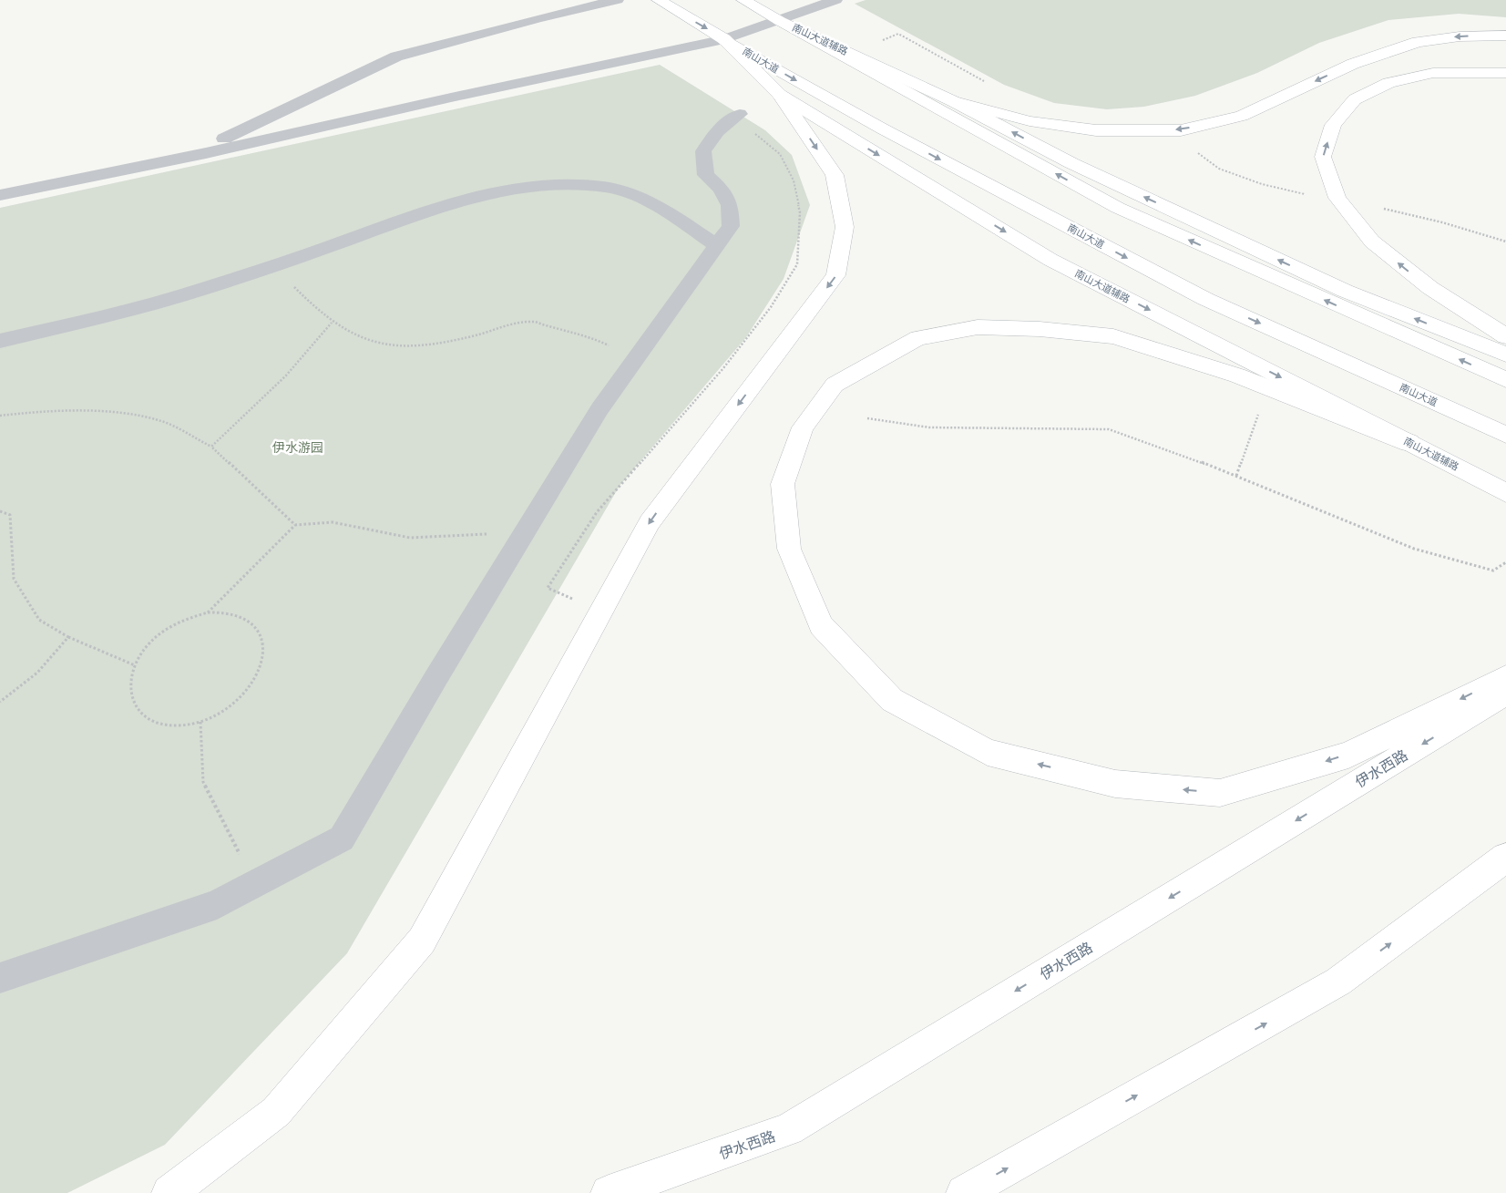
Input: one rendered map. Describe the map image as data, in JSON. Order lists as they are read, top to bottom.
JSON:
{
  "streets": {
    "main road": ["南山大道辅路", "南山大道", "伊水西路"]
  },
  "crossings": [
    ["南山大道辅路", "南山大道"]
  ],
  "parks": ["伊水游园"]
}
